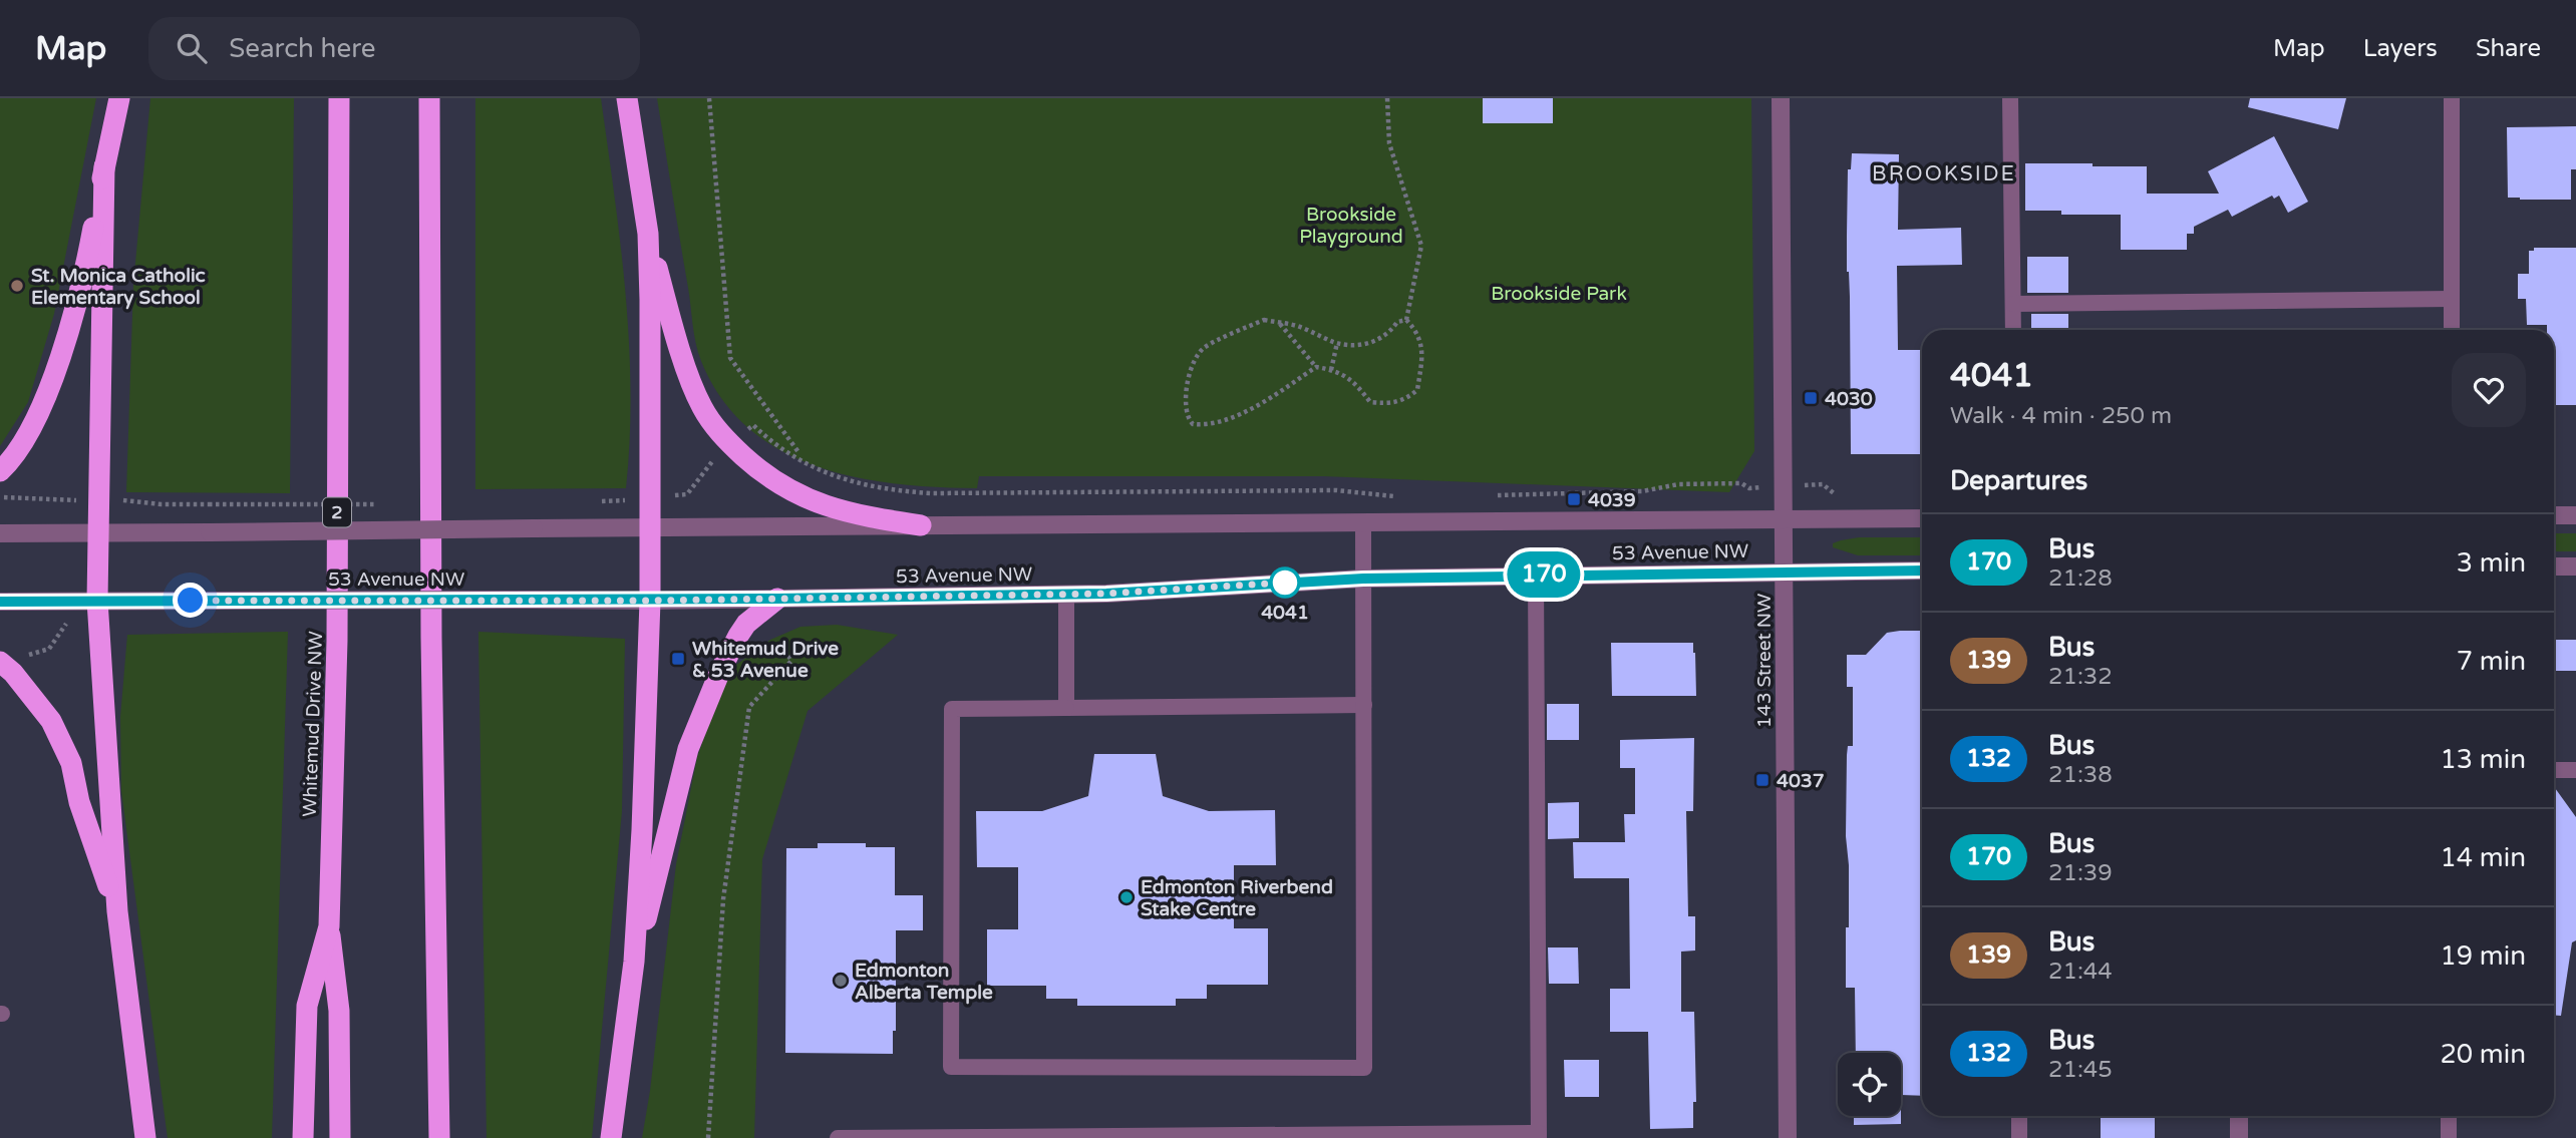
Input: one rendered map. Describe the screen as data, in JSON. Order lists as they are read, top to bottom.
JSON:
{
  "streets": {
    "highway": ["2", "Whitemud Drive NW"],
    "street": ["53 Avenue NW", "143 Street NW"]
  },
  "crossings": [
    ["53 Avenue NW", "143 Street NW"]
  ],
  "districts": ["BROOKSIDE"],
  "parks": ["Brookside Playground", "Brookside Park"],
  "places": {
    "other": [
      "St. Monica Catholic Elementary School",
      "4041",
      "Edmonton Riverbend Stake Centre",
      "Edmonton Alberta Temple"
    ],
    "transit": [
      "4030",
      "4039",
      "Whitemud Drive & 53 Avenue",
      "4037"
    ]
  },
  "lines": ["bus line 170"],
  "page": {
    "header": "Map",
    "search": "Search here",
    "nav": ["Map", "Layers", "Share"],
    "on_map": "170",
    "heading": [
      ["4041", "Walk · 4 min · 250 m"],
      "Departures"
    ],
    "list": [
      {
        "mark": "170",
        "name": "Bus",
        "note": "21:28",
        "value": "3 min"
      },
      {
        "mark": "139",
        "name": "Bus",
        "note": "21:32",
        "value": "7 min"
      },
      {
        "mark": "132",
        "name": "Bus",
        "note": "21:38",
        "value": "13 min"
      },
      {
        "mark": "170",
        "name": "Bus",
        "note": "21:39",
        "value": "14 min"
      },
      {
        "mark": "139",
        "name": "Bus",
        "note": "21:44",
        "value": "19 min"
      },
      {
        "mark": "132",
        "name": "Bus",
        "note": "21:45",
        "value": "20 min"
      }
    ]
  }
}
